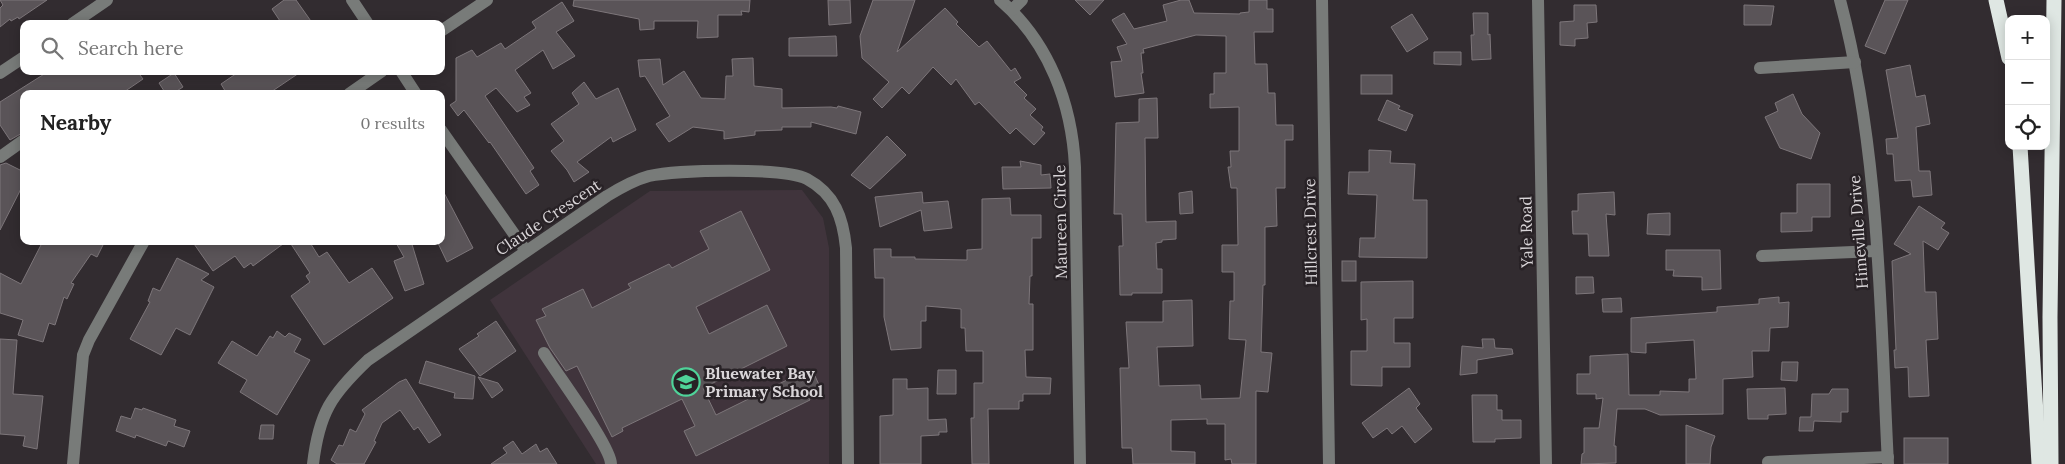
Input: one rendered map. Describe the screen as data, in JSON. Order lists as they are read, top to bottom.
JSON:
{
  "streets": {
    "street": [
      "Claude Crescent",
      "Maureen Circle",
      "Hillcrest Drive",
      "Yale Road",
      "Himeville Drive"
    ]
  },
  "places": {
    "school or university": ["Bluewater Bay Primary School"]
  },
  "page": {
    "map_buttons": ["+", "−"],
    "search": "Search here",
    "heading": ["Nearby", "0 results"]
  }
}
